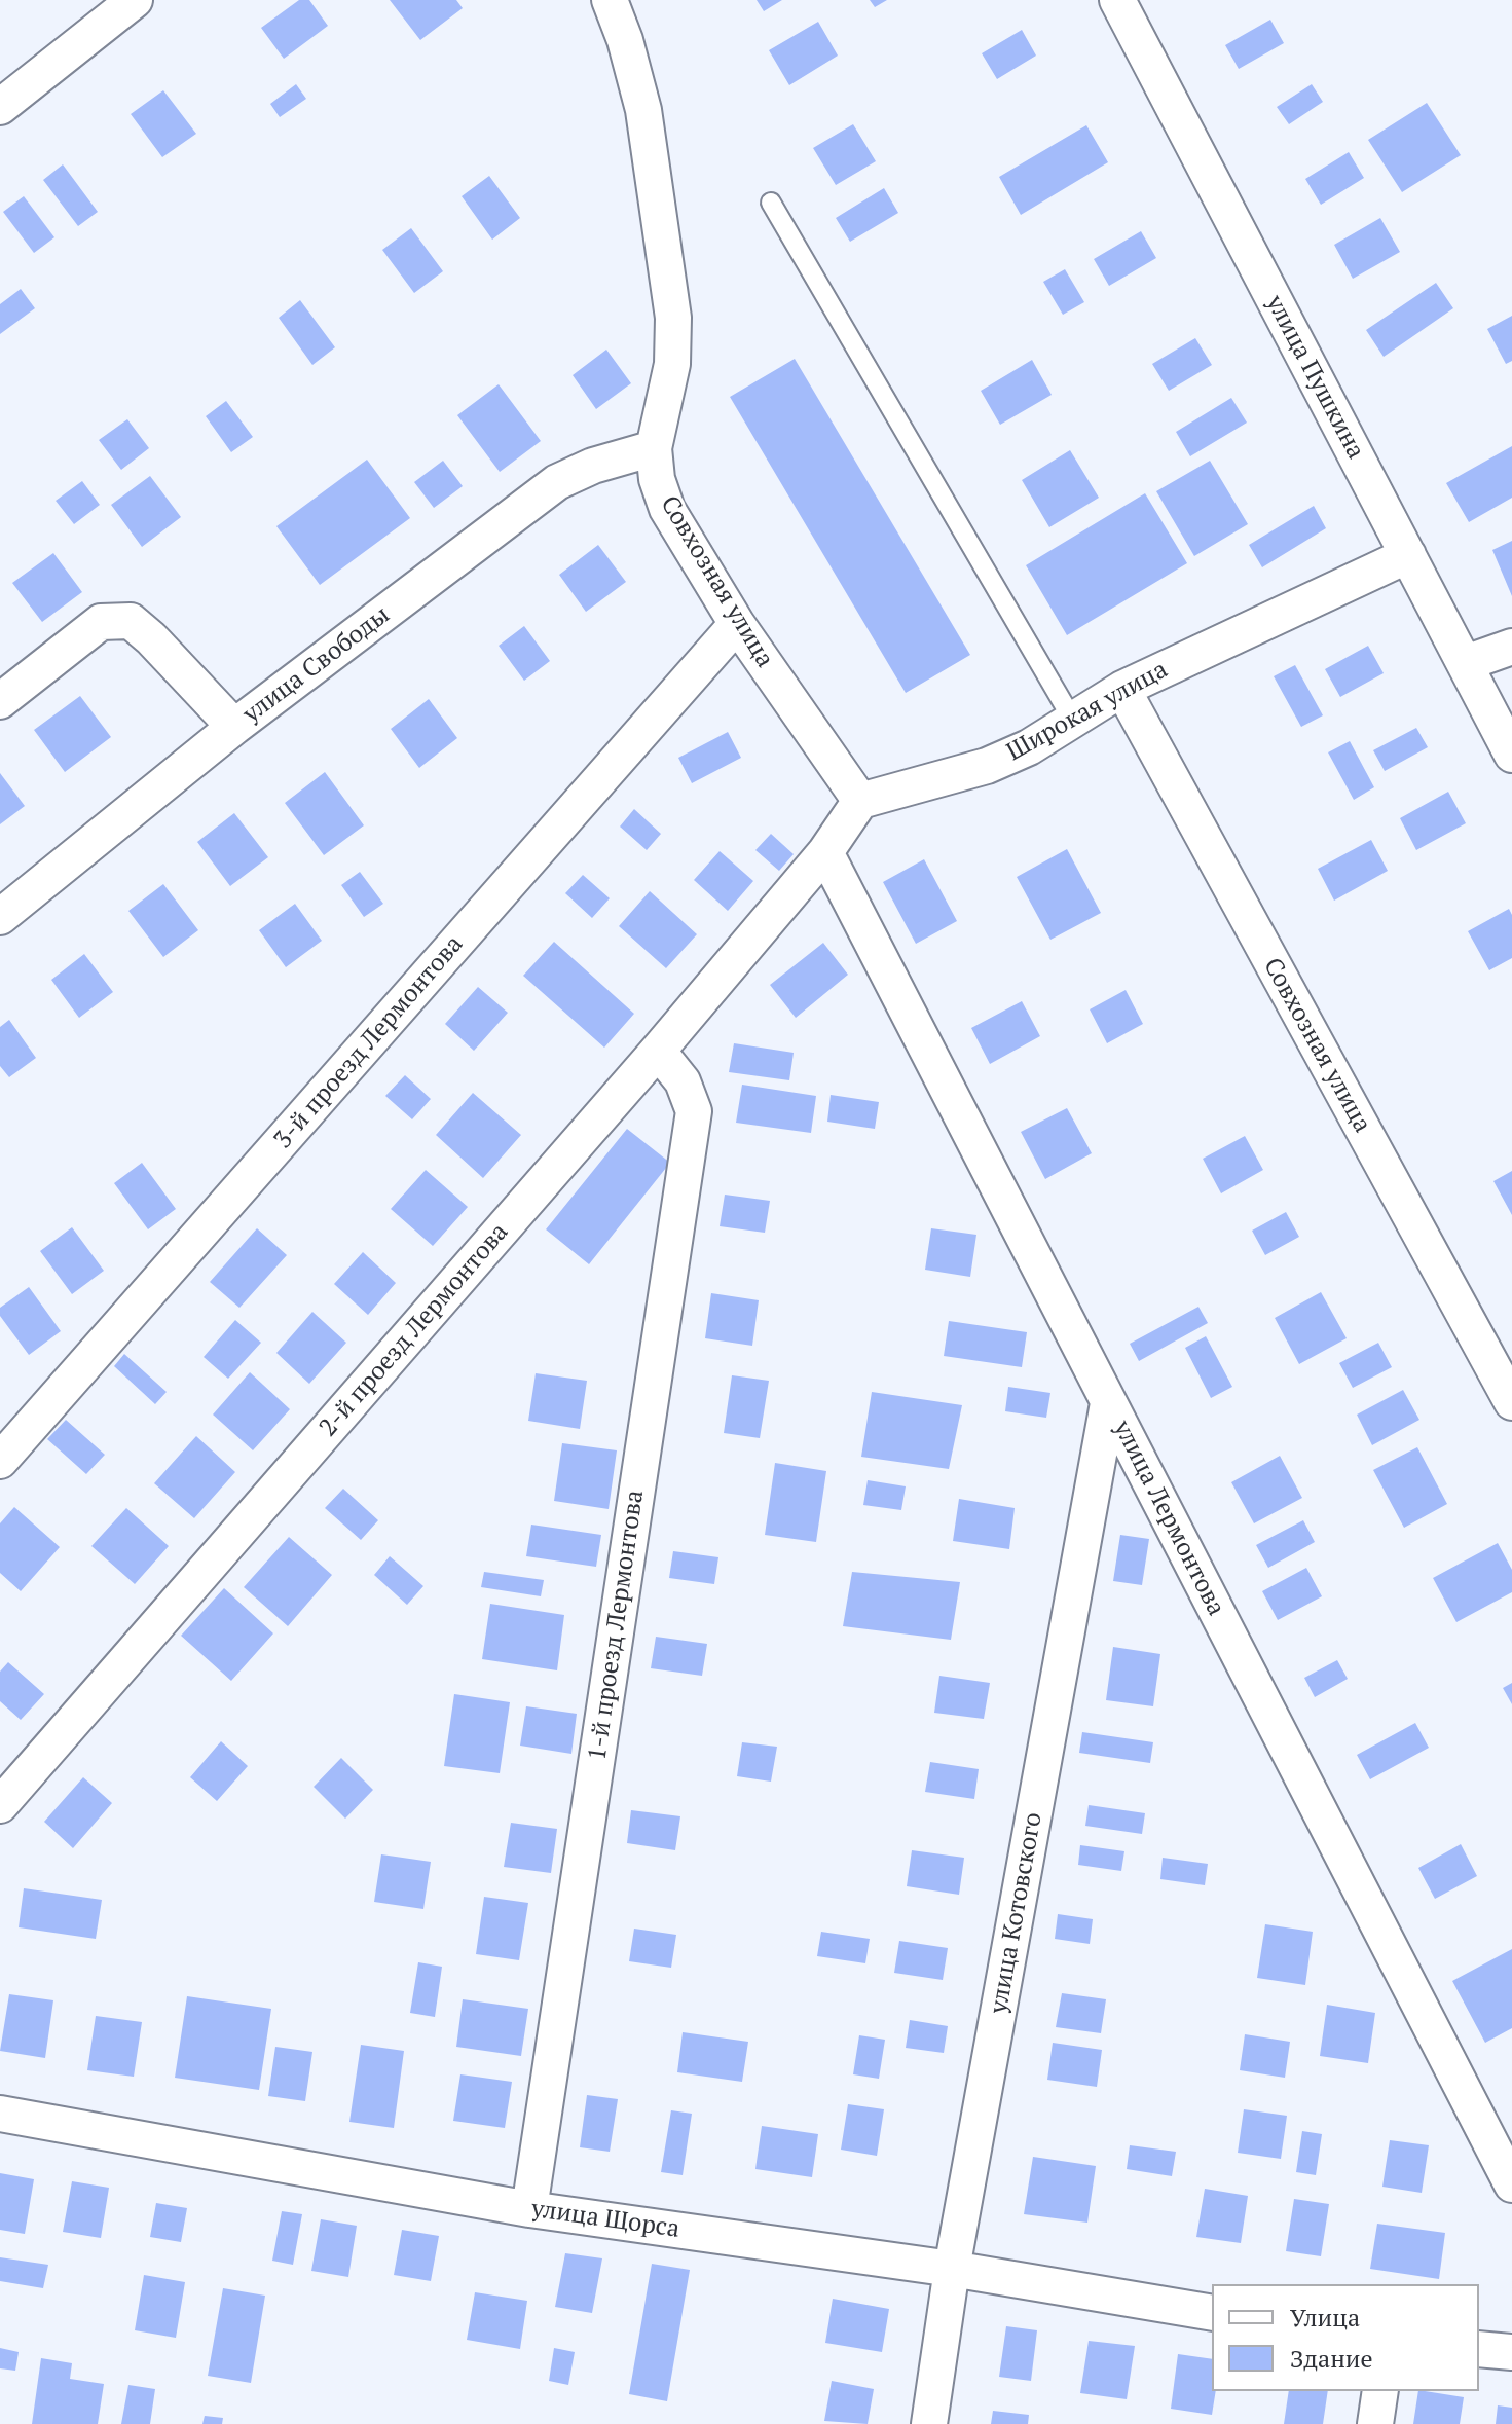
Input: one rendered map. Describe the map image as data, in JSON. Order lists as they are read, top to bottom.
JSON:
{
  "streets": {
    "street": [
      "улица Пушкина",
      "Совхозная улица",
      "улица Свободы",
      "Широкая улица",
      "3-й проезд Лермонтова",
      "2-й проезд Лермонтова",
      "улица Лермонтова",
      "1-й проезд Лермонтова",
      "улица Котовского",
      "улица Щорса"
    ]
  },
  "crossings": [
    ["улица Пушкина", "Широкая улица"],
    ["Совхозная улица", "улица Свободы"],
    ["Совхозная улица", "Широкая улица"],
    ["Совхозная улица", "3-й проезд Лермонтова"],
    ["2-й проезд Лермонтова", "улица Лермонтова"],
    ["2-й проезд Лермонтова", "1-й проезд Лермонтова"],
    ["улица Лермонтова", "улица Котовского"],
    ["1-й проезд Лермонтова", "улица Щорса"],
    ["улица Котовского", "улица Щорса"]
  ],
  "legend": ["Улица", "Здание"]
}
